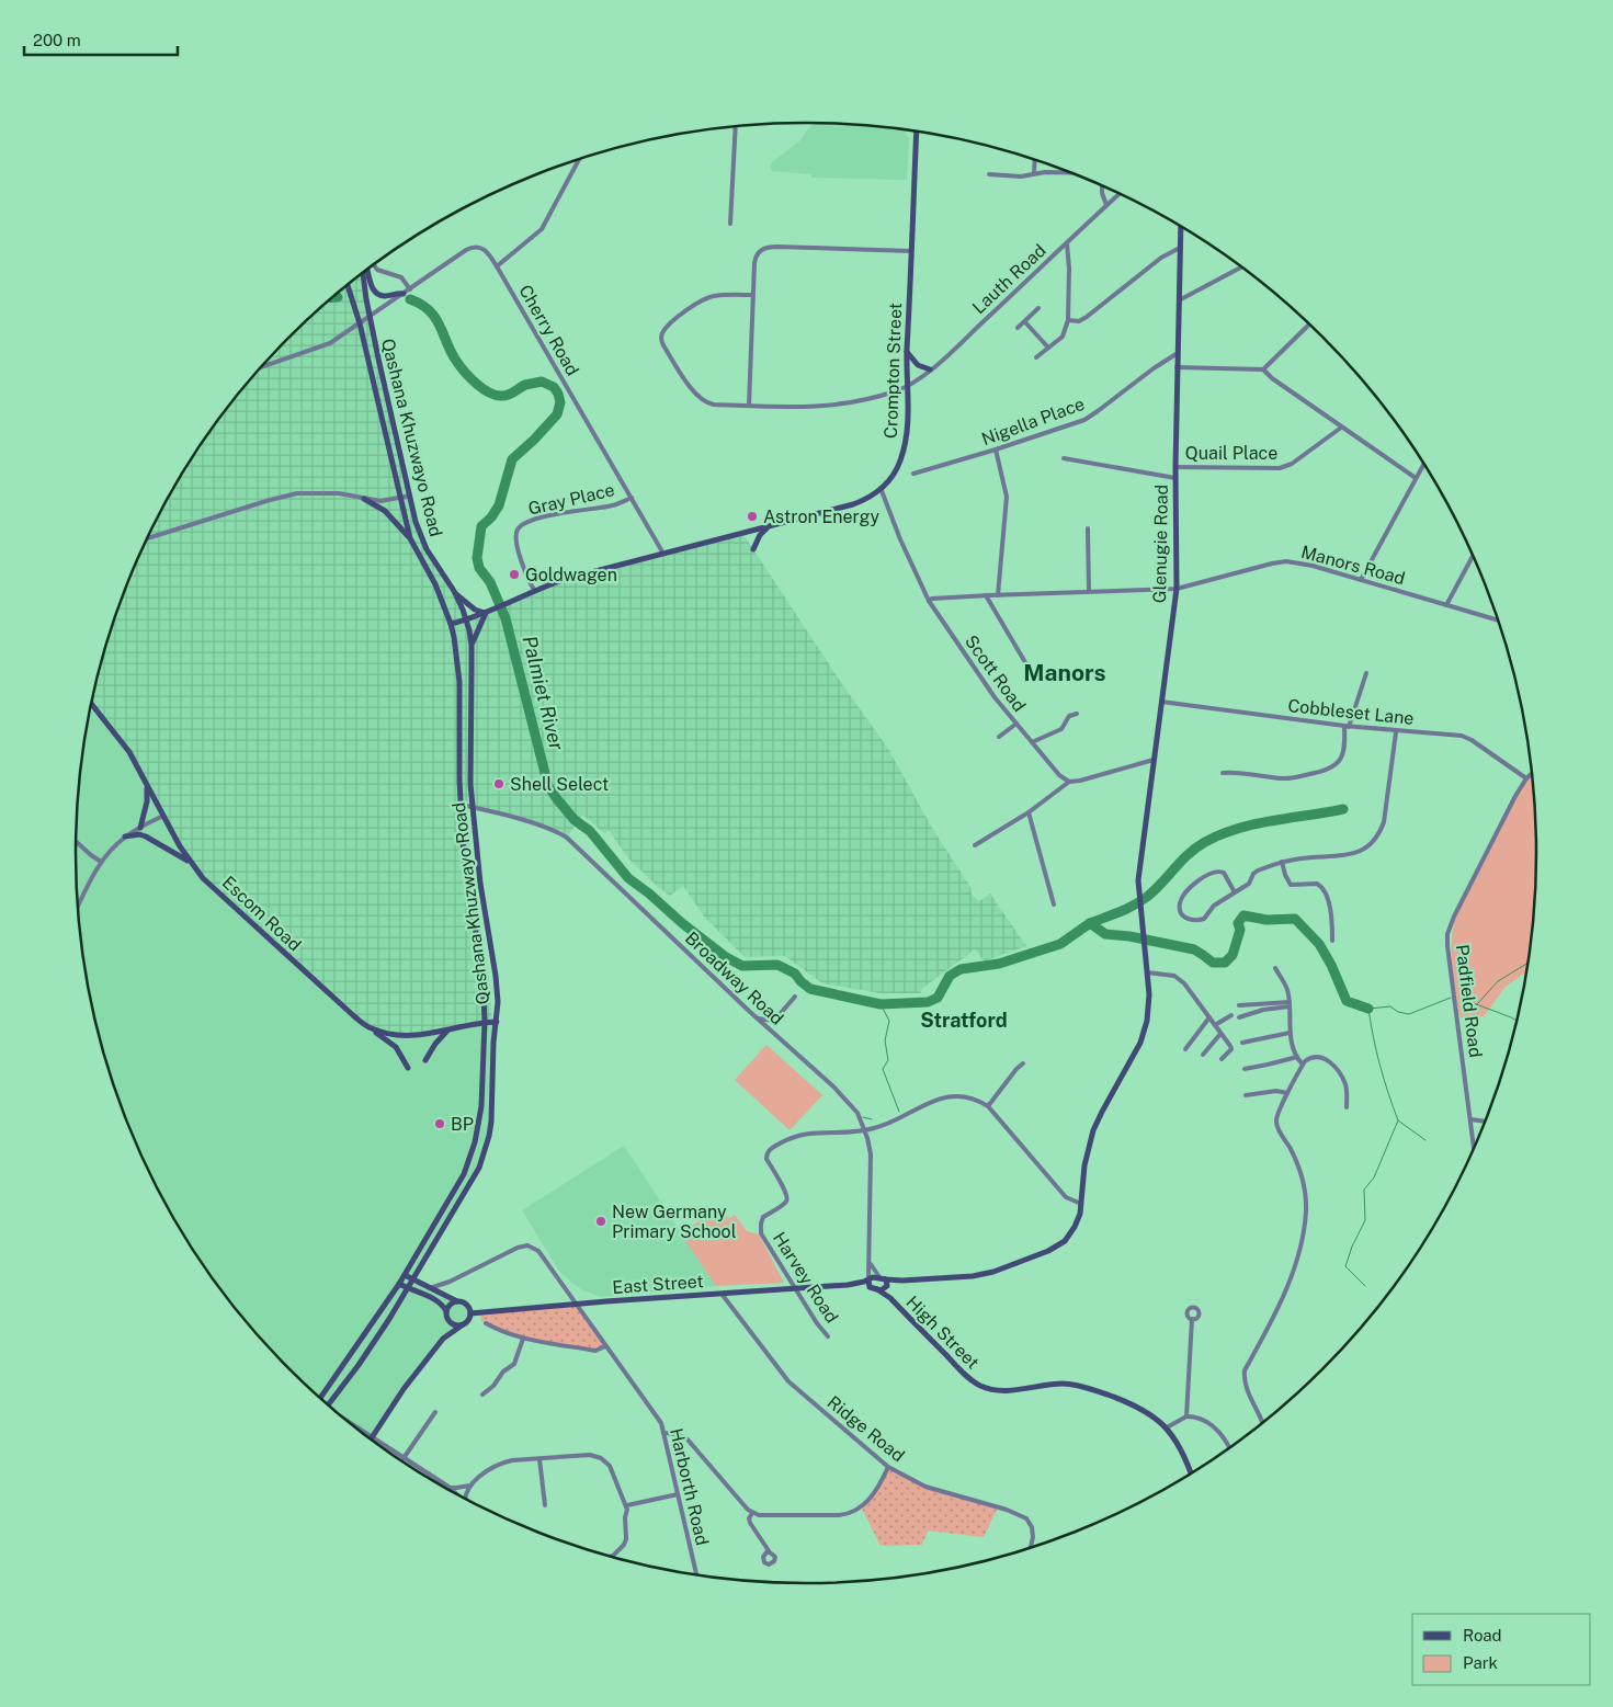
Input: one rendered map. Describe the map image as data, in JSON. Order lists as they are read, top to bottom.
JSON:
{
  "streets": {
    "street": [
      "Lauth Road",
      "Cherry Road",
      "Crompton Street",
      "Nigella Place",
      "Qashana Khuzwayo Road",
      "Quail Place",
      "Gray Place",
      "Glenugie Road",
      "Manors Road",
      "Scott Road",
      "Cobbleset Lane",
      "Escom Road",
      "Broadway Road",
      "Padfield Road",
      "Harvey Road",
      "East Street",
      "High Street",
      "Ridge Road",
      "Harborth Road"
    ]
  },
  "crossings": [
    ["Lauth Road", "Crompton Street"],
    ["Cherry Road", "Crompton Street"],
    ["Cherry Road", "Qashana Khuzwayo Road"],
    ["Cherry Road", "Gray Place"],
    ["Crompton Street", "Qashana Khuzwayo Road"],
    ["Crompton Street", "Gray Place"],
    ["Crompton Street", "Scott Road"],
    ["Nigella Place", "Glenugie Road"],
    ["Qashana Khuzwayo Road", "Escom Road"],
    ["Qashana Khuzwayo Road", "Broadway Road"],
    ["Quail Place", "Glenugie Road"],
    ["Glenugie Road", "Manors Road"],
    ["Glenugie Road", "Cobbleset Lane"],
    ["Glenugie Road", "High Street"],
    ["Manors Road", "Scott Road"],
    ["Cobbleset Lane", "Padfield Road"],
    ["Broadway Road", "Harvey Road"],
    ["Broadway Road", "East Street"],
    ["Harvey Road", "East Street"],
    ["East Street", "High Street"],
    ["East Street", "Ridge Road"],
    ["East Street", "Harborth Road"]
  ],
  "districts": ["Manors", "Stratford"],
  "water": ["Palmiet River"],
  "places": [
    "Astron Energy",
    "Goldwagen",
    "Shell Select",
    "BP",
    "New Germany Primary School"
  ],
  "legend": ["Road", "Park"],
  "scale_bar": "200 m"
}
